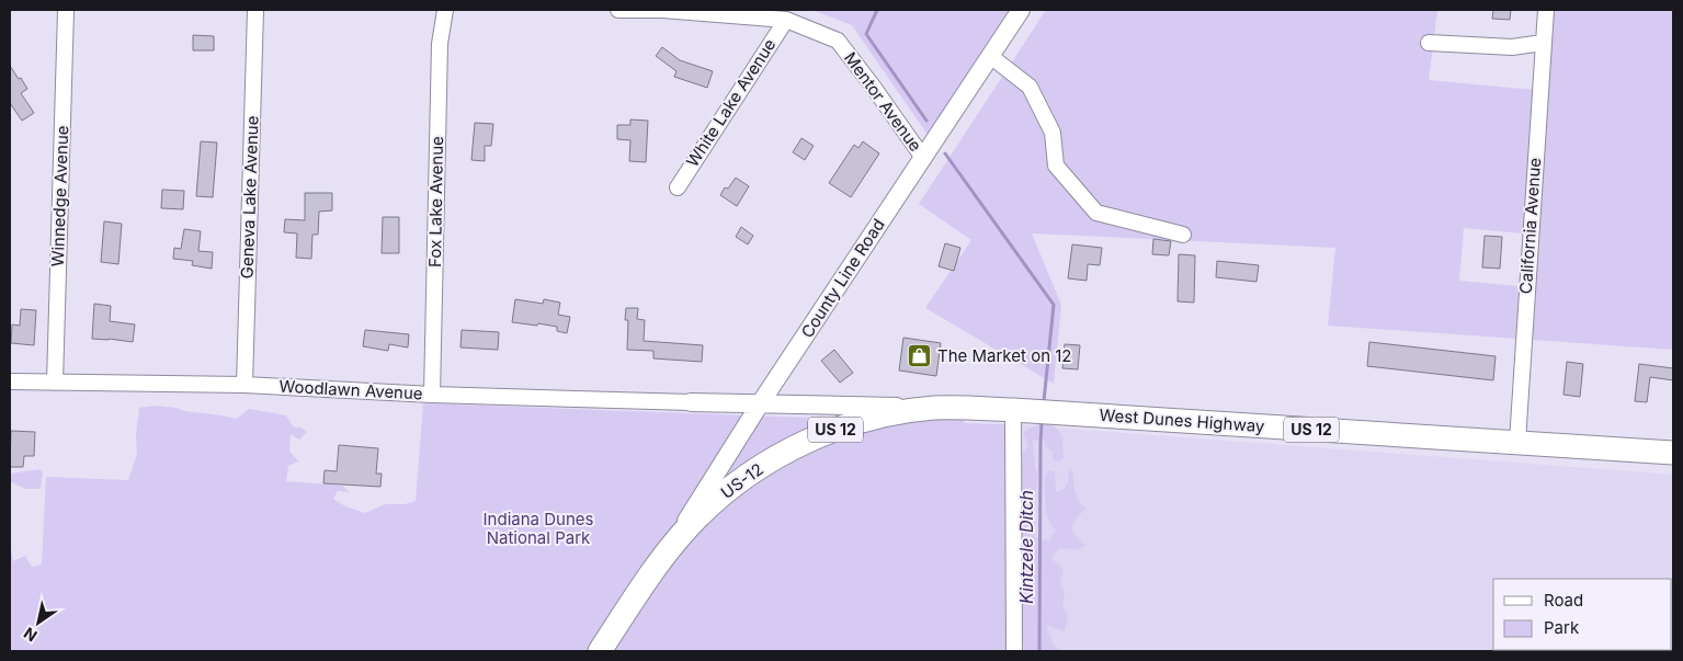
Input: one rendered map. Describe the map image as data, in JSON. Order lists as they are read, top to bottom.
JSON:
{
  "streets": {
    "main road": ["West Dunes Highway", "US 12", "US-12"],
    "street": [
      "Mentor Avenue",
      "White Lake Avenue",
      "Winnedge Avenue",
      "Geneva Lake Avenue",
      "Fox Lake Avenue",
      "California Avenue",
      "County Line Road",
      "Woodlawn Avenue"
    ]
  },
  "crossings": [
    ["Mentor Avenue", "White Lake Avenue"],
    ["Mentor Avenue", "County Line Road"],
    ["Winnedge Avenue", "Woodlawn Avenue"],
    ["Geneva Lake Avenue", "Woodlawn Avenue"],
    ["Fox Lake Avenue", "Woodlawn Avenue"],
    ["California Avenue", "West Dunes Highway"],
    ["County Line Road", "West Dunes Highway"],
    ["County Line Road", "US-12"],
    ["Woodlawn Avenue", "West Dunes Highway"],
    ["West Dunes Highway", "US-12"]
  ],
  "water": ["Kintzele Ditch"],
  "parks": ["Indiana Dunes National Park"],
  "places": {
    "shop": ["The Market on 12"]
  },
  "legend": ["Road", "Park"],
  "north": "bottom left"
}
